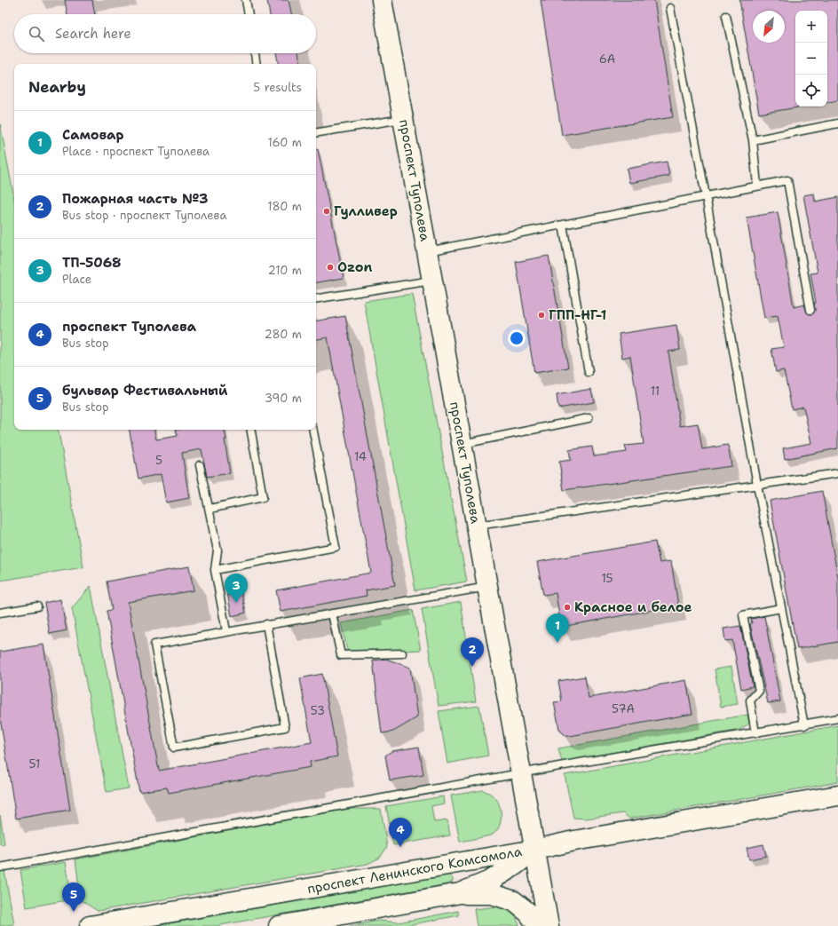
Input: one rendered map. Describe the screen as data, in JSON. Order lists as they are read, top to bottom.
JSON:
{
  "streets": {
    "main road": ["проспект Туполева", "проспект Ленинского Комсомола"]
  },
  "crossings": [
    ["проспект Туполева", "проспект Ленинского Комсомола"]
  ],
  "places": [
    "Гулливер",
    "Ozon",
    "ГПП-НГ-1",
    "Красное и белое"
  ],
  "house_numbers": [
    "6А",
    "11",
    "14",
    "5",
    "15",
    "57А",
    "53",
    "51"
  ],
  "north": "bottom left",
  "page": {
    "map_buttons": ["+", "−"],
    "search": "Search here",
    "heading": ["Nearby", "5 results"],
    "list": [
      {
        "mark": "1",
        "name": "Самовар",
        "note": "Place · проспект Туполева",
        "value": "160 m"
      },
      {
        "mark": "2",
        "name": "Пожарная часть №3",
        "note": "Bus stop · проспект Туполева",
        "value": "180 m"
      },
      {
        "mark": "3",
        "name": "ТП-5068",
        "note": "Place",
        "value": "210 m"
      },
      {
        "mark": "4",
        "name": "проспект Туполева",
        "note": "Bus stop",
        "value": "280 m"
      },
      {
        "mark": "5",
        "name": "бульвар Фестивальный",
        "note": "Bus stop",
        "value": "390 m"
      }
    ],
    "pins": [
      "3",
      "1",
      "2",
      "4",
      "5"
    ]
  }
}
